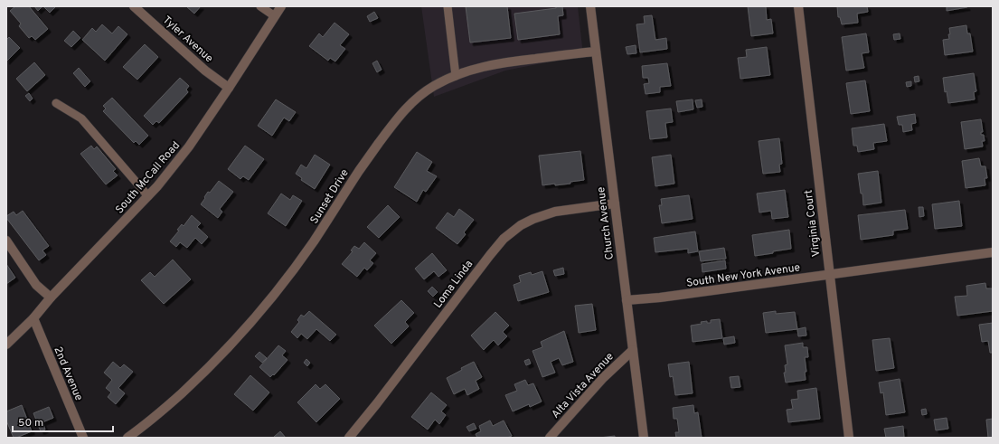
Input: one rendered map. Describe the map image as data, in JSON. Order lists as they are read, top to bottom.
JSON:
{
  "streets": {
    "street": [
      "Tyler Avenue",
      "South McCall Road",
      "Sunset Drive",
      "Church Avenue",
      "Virginia Court",
      "South New York Avenue",
      "Loma Linda",
      "2nd Avenue",
      "Alta Vista Avenue"
    ]
  },
  "crossings": [
    ["Tyler Avenue", "South McCall Road"],
    ["South McCall Road", "2nd Avenue"],
    ["Sunset Drive", "Church Avenue"],
    ["Church Avenue", "South New York Avenue"],
    ["Church Avenue", "Loma Linda"],
    ["Church Avenue", "Alta Vista Avenue"],
    ["Virginia Court", "South New York Avenue"]
  ],
  "scale_bar": "50 m"
}
